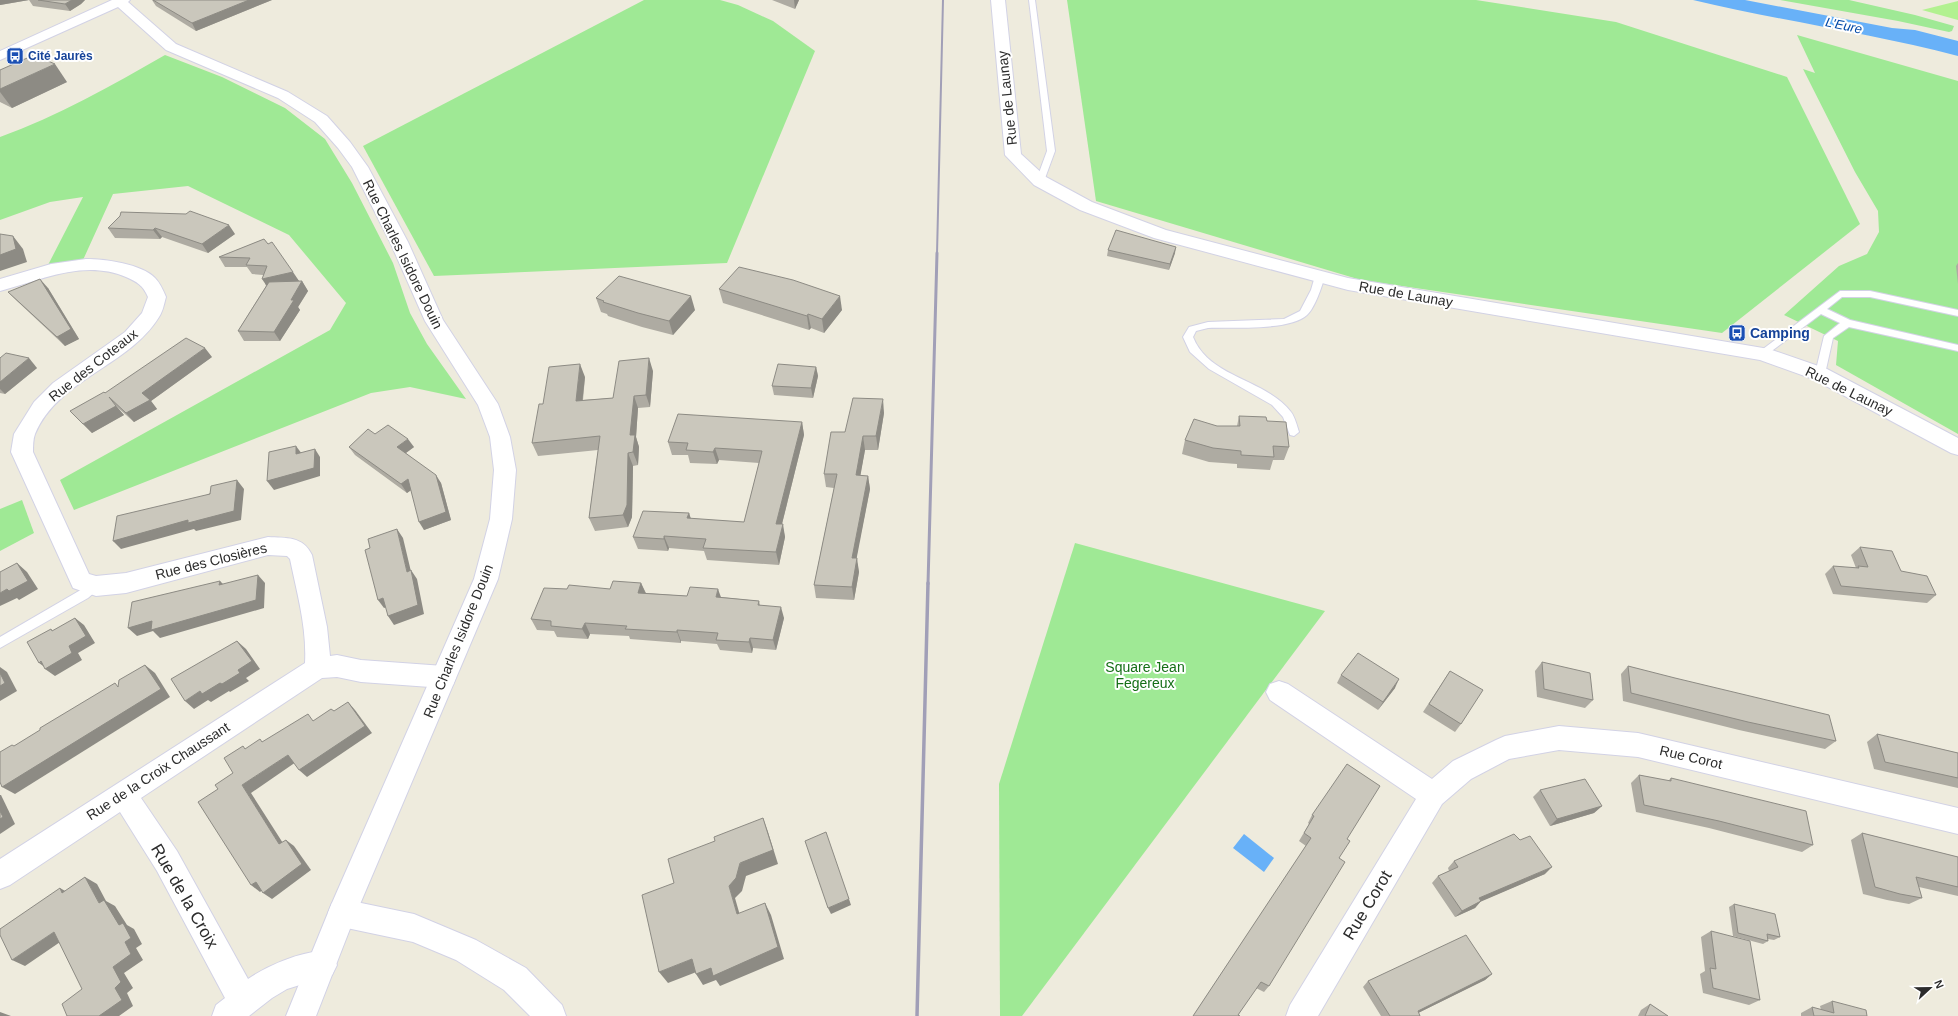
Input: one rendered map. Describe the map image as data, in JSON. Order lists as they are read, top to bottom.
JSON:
{
  "streets": {
    "street": [
      "Rue de Launay",
      "Rue Charles Isidore Douin",
      "Rue des Coteaux",
      "Rue des Closières",
      "Rue Corot",
      "Rue de la Croix Chaussant",
      "Rue de la Croix"
    ]
  },
  "crossings": [
    ["Rue des Coteaux", "Rue des Closières"],
    ["Rue des Closières", "Rue de la Croix Chaussant"],
    ["Rue de la Croix Chaussant", "Rue de la Croix"]
  ],
  "water": ["L'Eure"],
  "parks": ["Square Jean Fegereux"],
  "places": {
    "bus stop": ["Cité Jaurès", "Camping"]
  },
  "north": "right"
}
